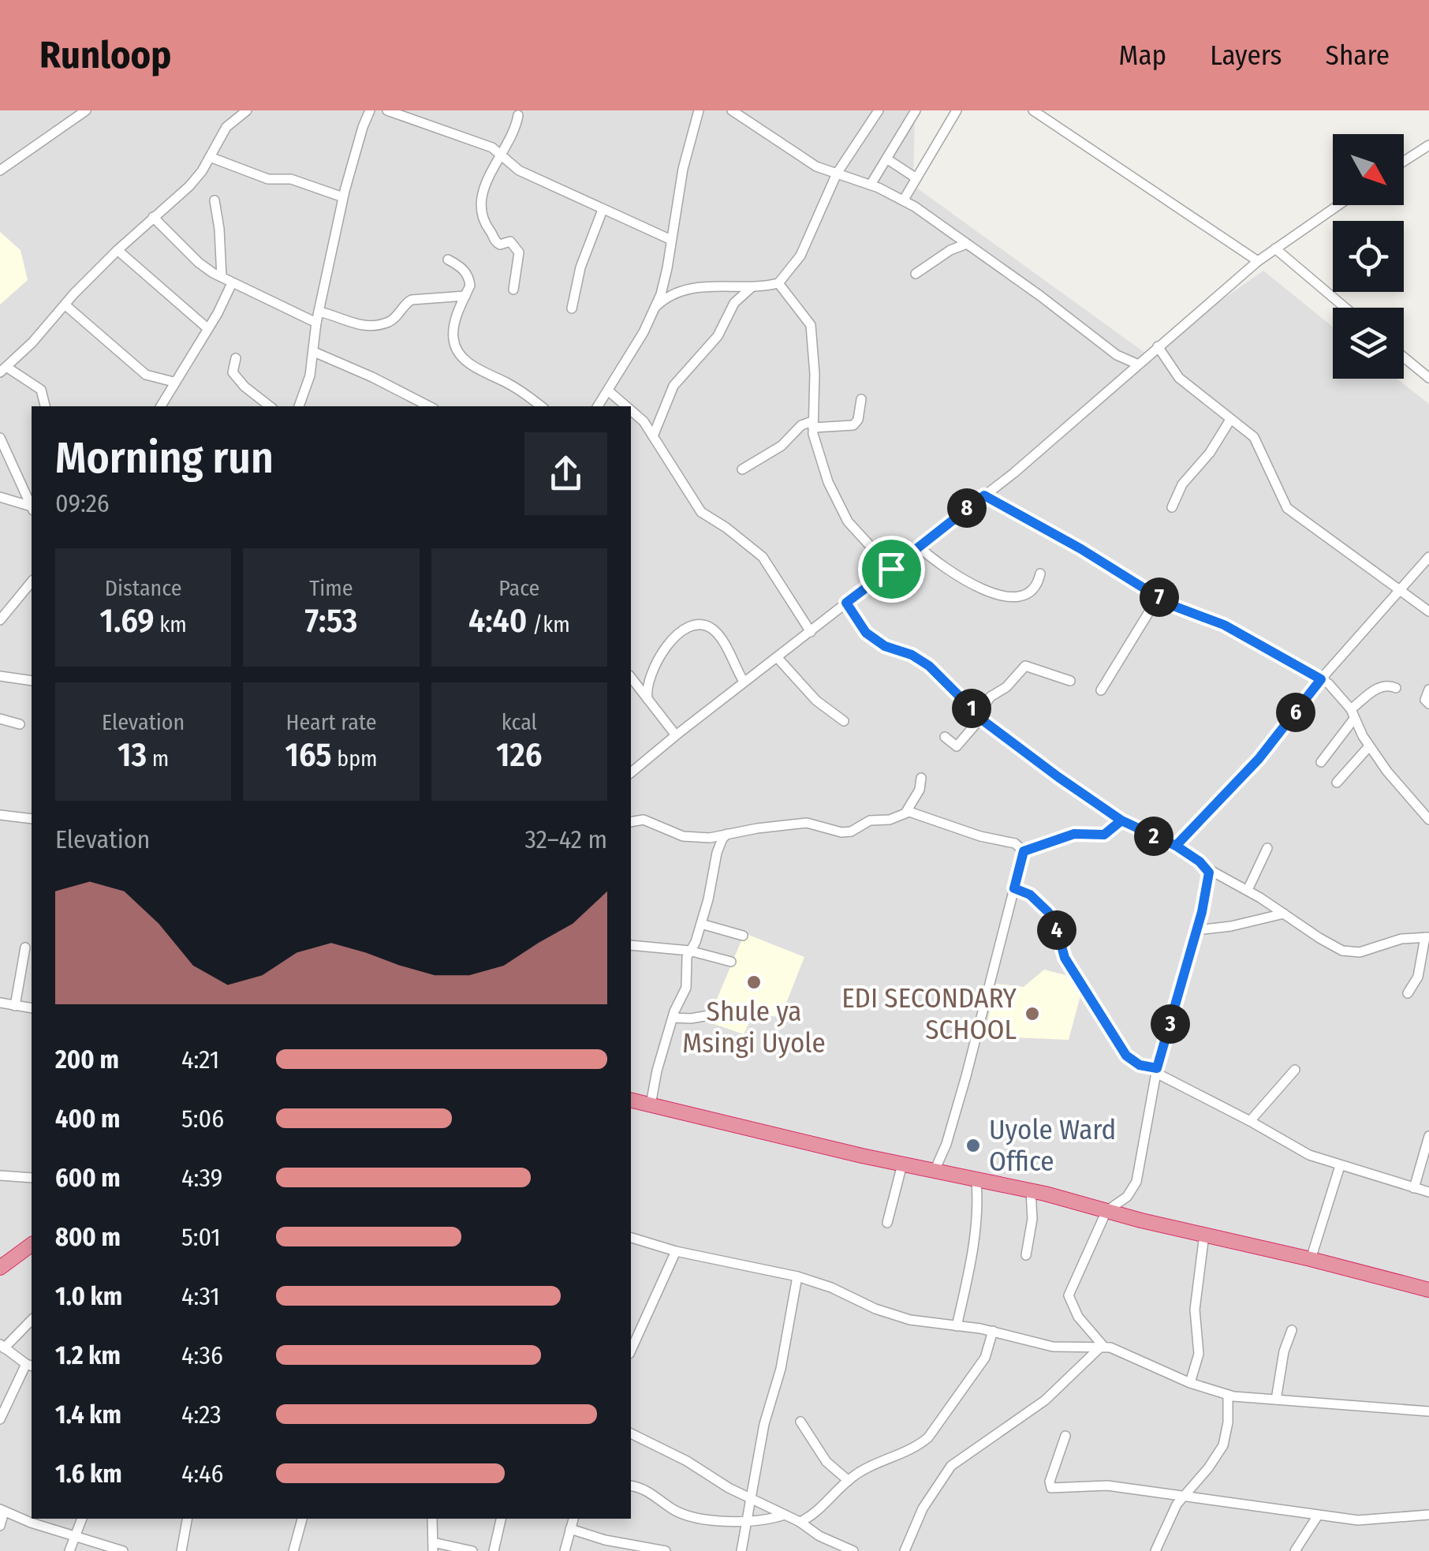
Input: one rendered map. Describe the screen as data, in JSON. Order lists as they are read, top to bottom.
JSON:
{
  "places": ["Shule ya Msingi Uyole", "EDI SECONDARY SCHOOL", "Uyole Ward Office"],
  "north": "bottom right",
  "page": {
    "header": "Runloop",
    "nav": ["Map", "Layers", "Share"],
    "heading": ["Morning run", "09:26"],
    "pins": [
      "8",
      "7",
      "1",
      "6",
      "2",
      "4",
      "3"
    ],
    "stats": [
      ["Distance", "1.69 km"],
      ["Time", "7:53"],
      ["Pace", "4:40 /km"],
      ["Elevation", "13 m"],
      ["Heart rate", "165 bpm"],
      ["kcal", "126"]
    ],
    "chart": ["Elevation", "32–42 m"],
    "list": [
      {
        "name": "200 m",
        "note": "4:21"
      },
      {
        "name": "400 m",
        "note": "5:06"
      },
      {
        "name": "600 m",
        "note": "4:39"
      },
      {
        "name": "800 m",
        "note": "5:01"
      },
      {
        "name": "1.0 km",
        "note": "4:31"
      },
      {
        "name": "1.2 km",
        "note": "4:36"
      },
      {
        "name": "1.4 km",
        "note": "4:23"
      },
      {
        "name": "1.6 km",
        "note": "4:46"
      }
    ]
  }
}
